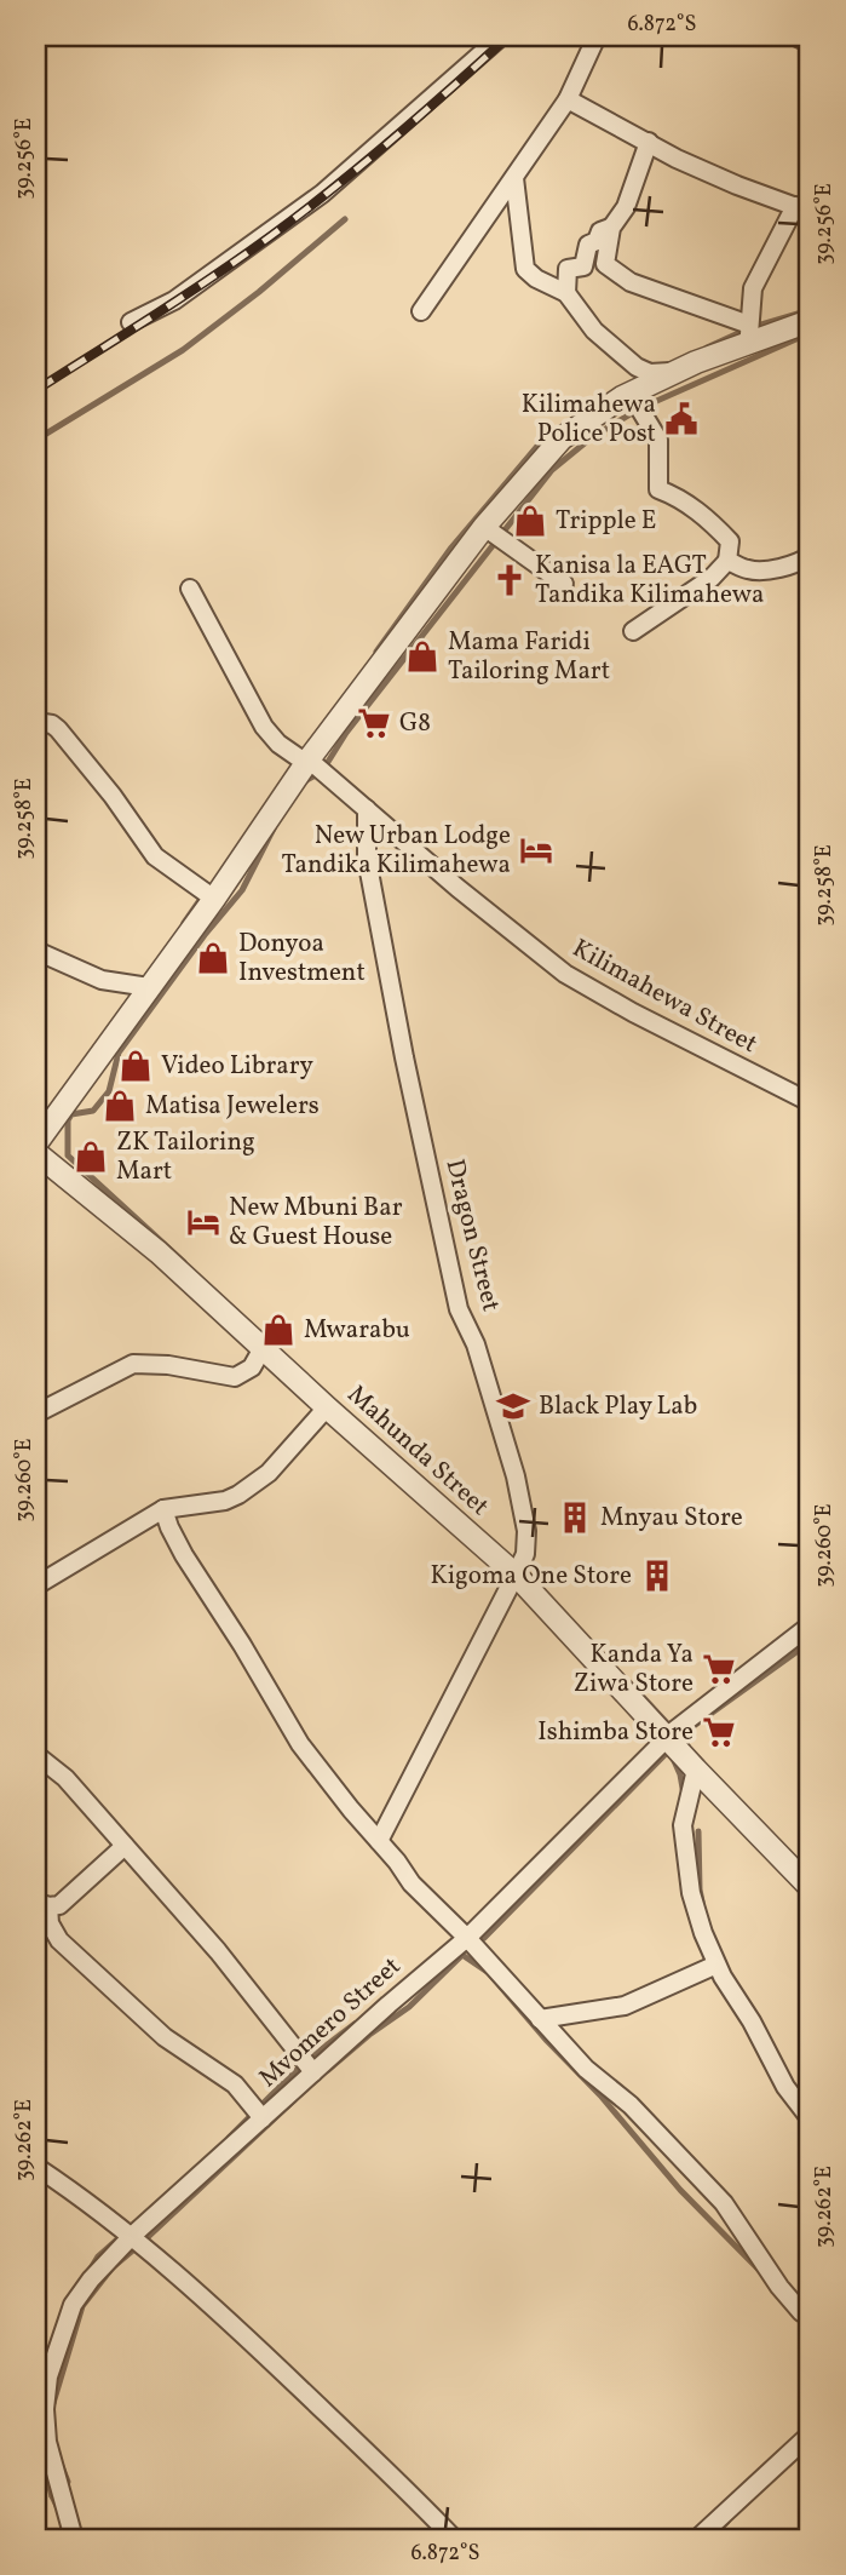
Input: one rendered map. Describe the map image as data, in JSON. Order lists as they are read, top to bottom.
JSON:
{
  "streets": {
    "street": [
      "Kilimahewa Street",
      "Dragon Street",
      "Mahunda Street",
      "Mvomero Street"
    ]
  },
  "crossings": [
    ["Kilimahewa Street", "Dragon Street"],
    ["Dragon Street", "Mahunda Street"],
    ["Mahunda Street", "Mvomero Street"]
  ],
  "places": {
    "public building": ["Kilimahewa Police Post"],
    "shop": [
      "Tripple E",
      "Mama Faridi Tailoring Mart",
      "Donyoa Investment",
      "Video Library",
      "Matisa Jewelers",
      "ZK Tailoring Mart",
      "Mwarabu"
    ],
    "church": ["Kanisa la EAGT Tandika Kilimahewa"],
    "supermarket": ["G8", "Kanda Ya Ziwa Store", "Ishimba Store"],
    "hotel": ["New Urban Lodge Tandika Kilimahewa", "New Mbuni Bar & Guest House"],
    "school or university": ["Black Play Lab"],
    "building": ["Mnyau Store", "Kigoma One Store"]
  },
  "coordinates": [
    "6.872°S",
    "39.256°E",
    "39.258°E",
    "39.260°E",
    "39.262°E"
  ]
}
